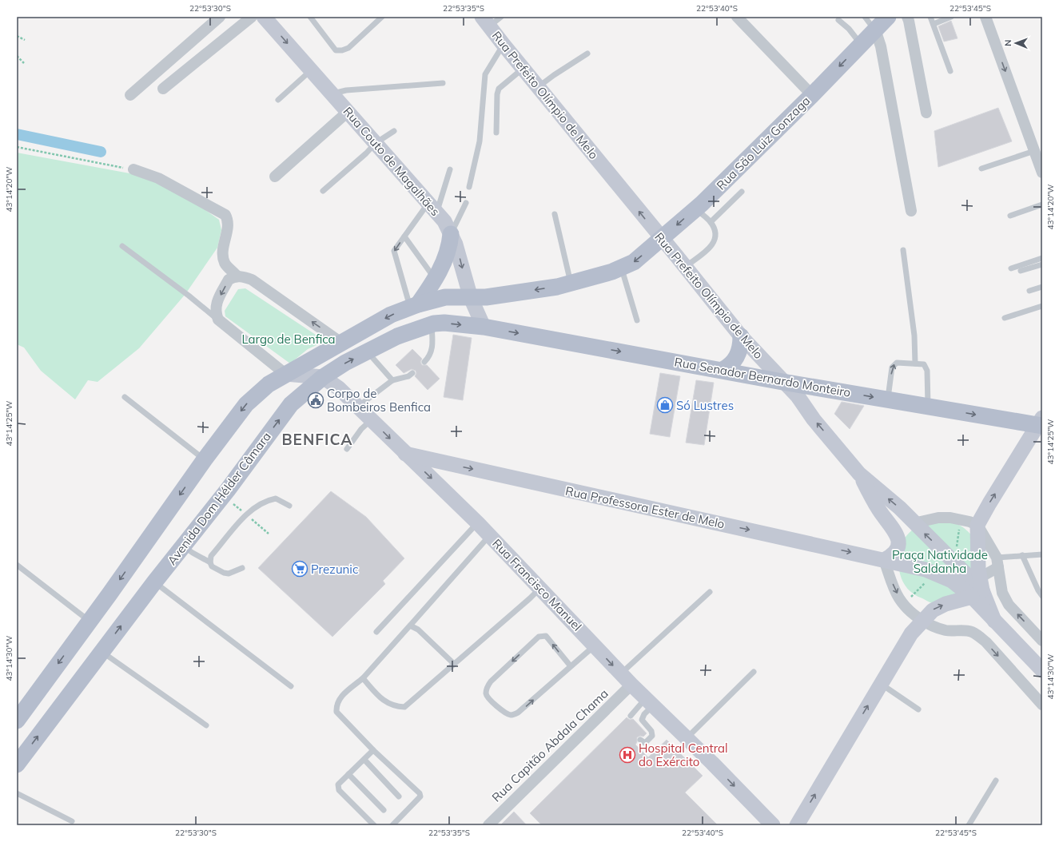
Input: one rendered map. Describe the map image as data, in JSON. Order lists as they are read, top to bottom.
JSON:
{
  "streets": {
    "main road": ["Rua São Luiz Gonzaga", "Rua Senador Bernardo Monteiro", "Avenida Dom Hélder Câmara"],
    "street": [
      "Rua Prefeito Olímpio de Melo",
      "Rua Couto de Magalhães",
      "Rua Professora Ester de Melo",
      "Rua Francisco Manuel",
      "Rua Capitão Abdala Chama"
    ]
  },
  "crossings": [
    ["Rua Prefeito Olímpio de Melo", "Rua São Luiz Gonzaga"],
    ["Rua Prefeito Olímpio de Melo", "Rua Senador Bernardo Monteiro"],
    ["Rua São Luiz Gonzaga", "Rua Couto de Magalhães"],
    ["Rua Couto de Magalhães", "Rua Senador Bernardo Monteiro"],
    ["Rua Couto de Magalhães", "Avenida Dom Hélder Câmara"],
    ["Rua Senador Bernardo Monteiro", "Avenida Dom Hélder Câmara"],
    ["Avenida Dom Hélder Câmara", "Rua Francisco Manuel"],
    ["Rua Professora Ester de Melo", "Rua Francisco Manuel"],
    ["Rua Francisco Manuel", "Rua Capitão Abdala Chama"]
  ],
  "one_way": [
    "Rua Prefeito Olímpio de Melo",
    "Rua São Luiz Gonzaga",
    "Rua Couto de Magalhães",
    "Rua Senador Bernardo Monteiro",
    "Rua Professora Ester de Melo",
    "Rua Francisco Manuel"
  ],
  "districts": ["BENFICA"],
  "parks": ["Largo de Benfica", "Praça Natividade Saldanha"],
  "places": {
    "public building": ["Corpo de Bombeiros Benfica"],
    "shop": ["Só Lustres"],
    "supermarket": ["Prezunic"],
    "hospital": ["Hospital Central do Exército"]
  },
  "north": "left",
  "coordinates": [
    "22°53'30\"S",
    "22°53'35\"S",
    "22°53'40\"S",
    "22°53'45\"S",
    "43°14'20\"W",
    "43°14'25\"W",
    "43°14'30\"W"
  ]
}
